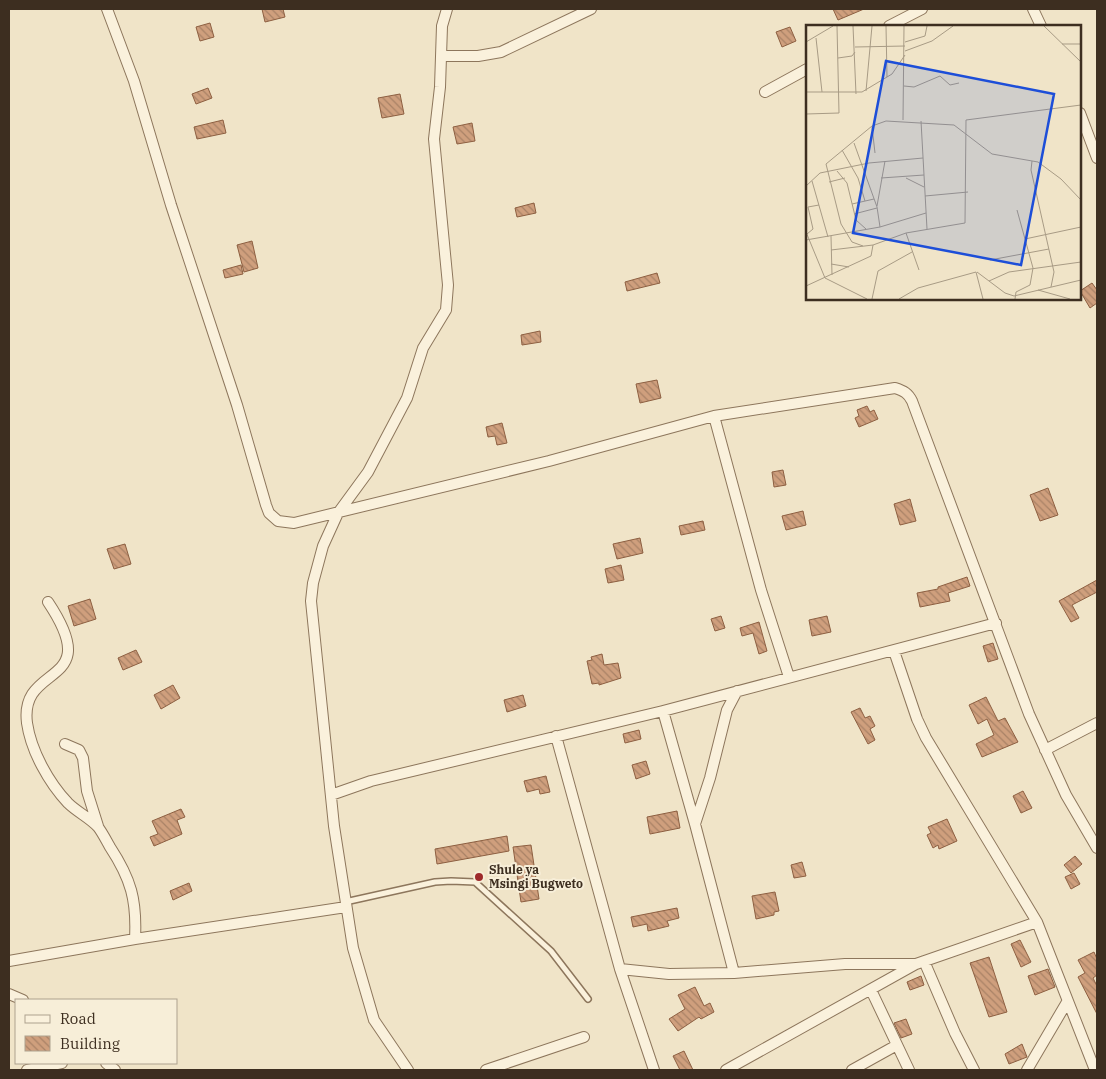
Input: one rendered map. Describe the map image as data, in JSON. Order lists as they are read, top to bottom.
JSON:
{
  "places": ["Shule ya Msingi Bugweto"],
  "legend": ["Road", "Building"]
}
